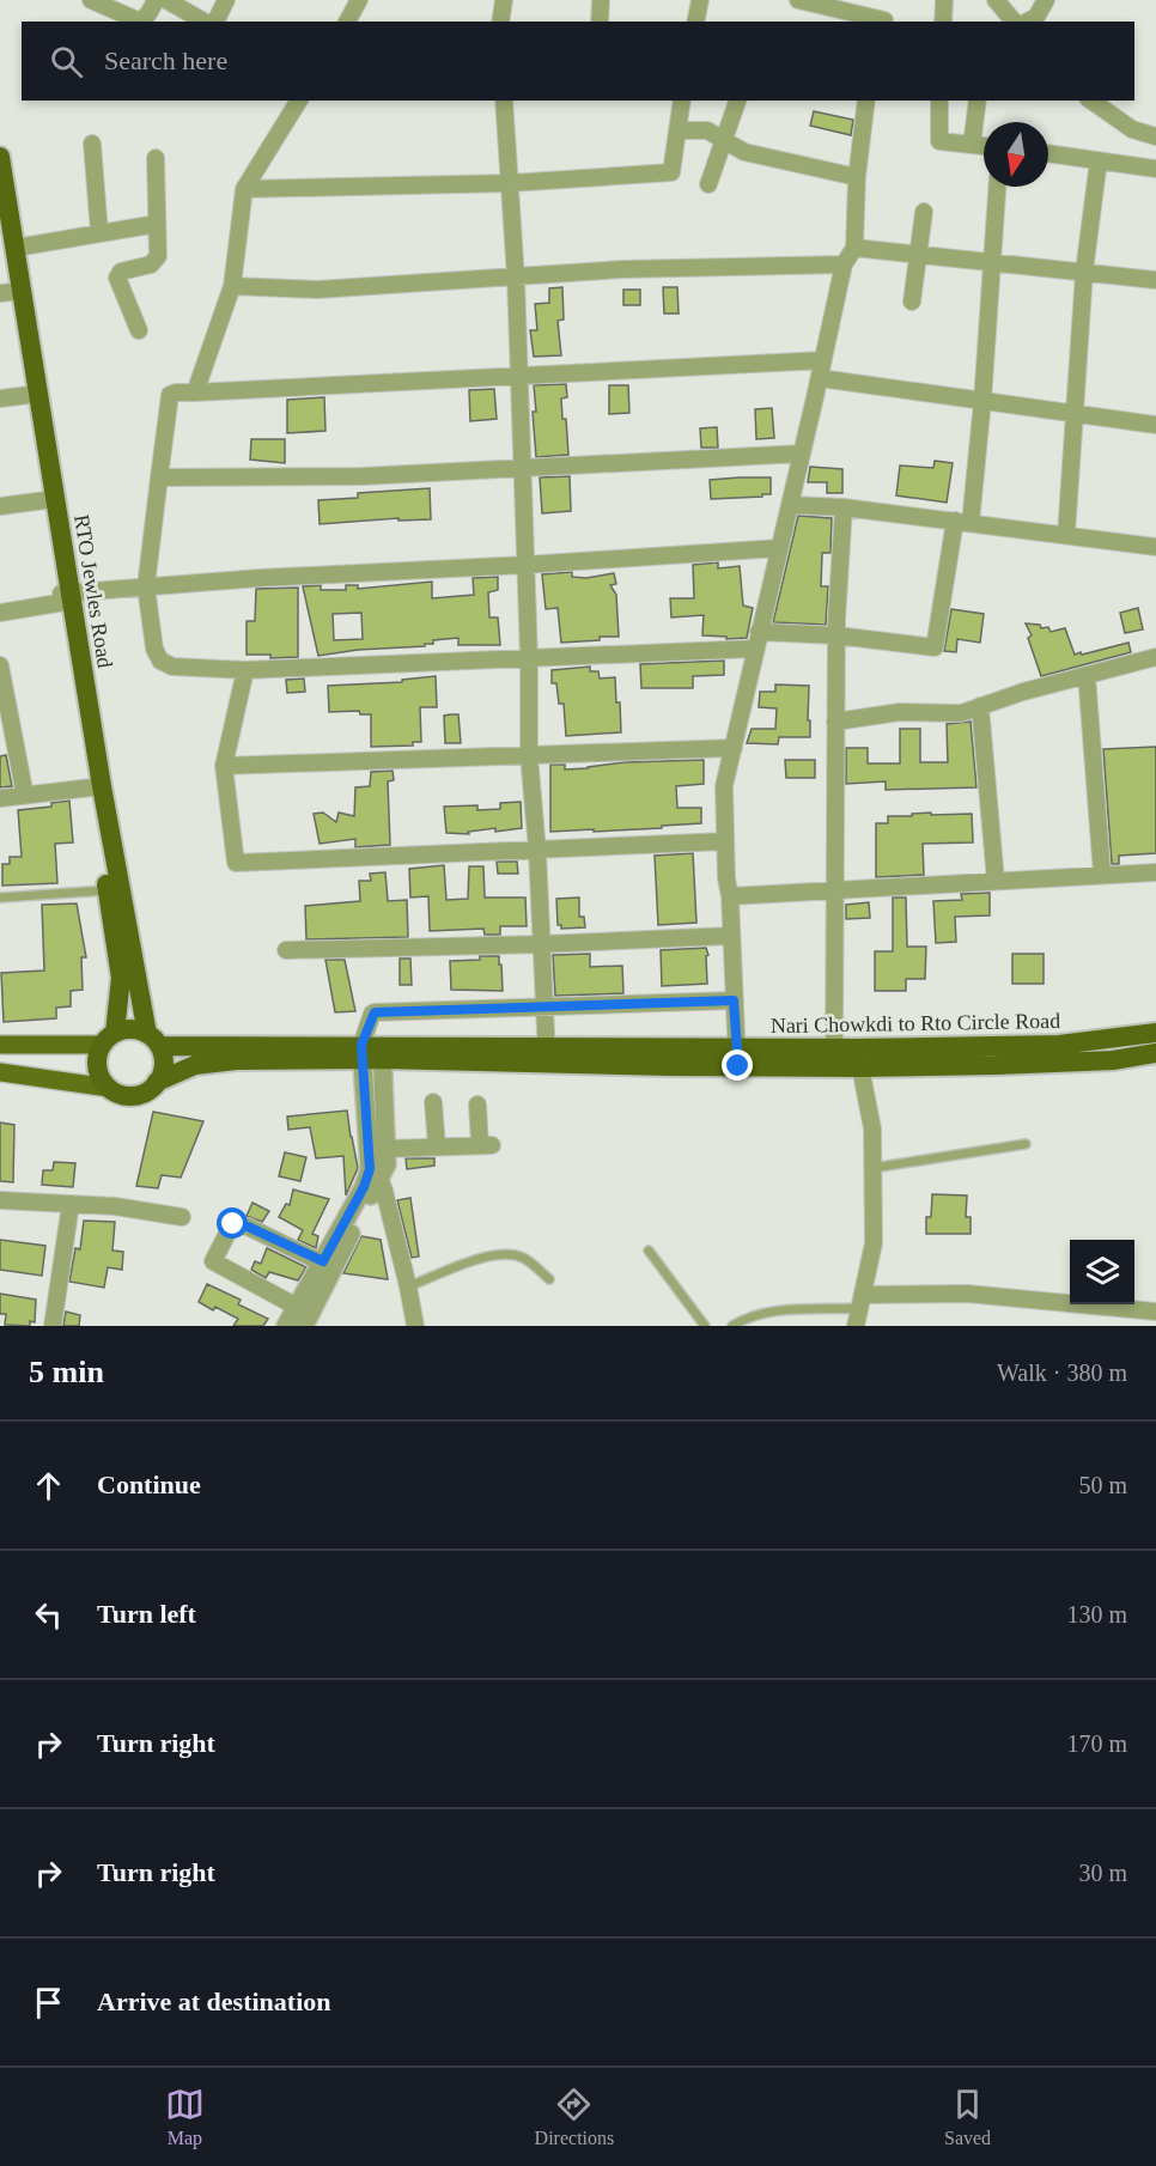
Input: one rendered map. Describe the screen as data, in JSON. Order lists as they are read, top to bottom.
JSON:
{
  "streets": {
    "highway": ["RTO Jewles Road", "Nari Chowkdi to Rto Circle Road"]
  },
  "crossings": [
    ["RTO Jewles Road", "Nari Chowkdi to Rto Circle Road"]
  ],
  "north": "bottom",
  "page": {
    "search": "Search here",
    "heading": ["5 min", "Walk · 380 m"],
    "list": [
      ["Continue", "50 m"],
      ["Turn left", "130 m"],
      ["Turn right", "170 m"],
      ["Turn right", "30 m"],
      "Arrive at destination"
    ],
    "nav": ["Map", "Directions", "Saved"]
  }
}
